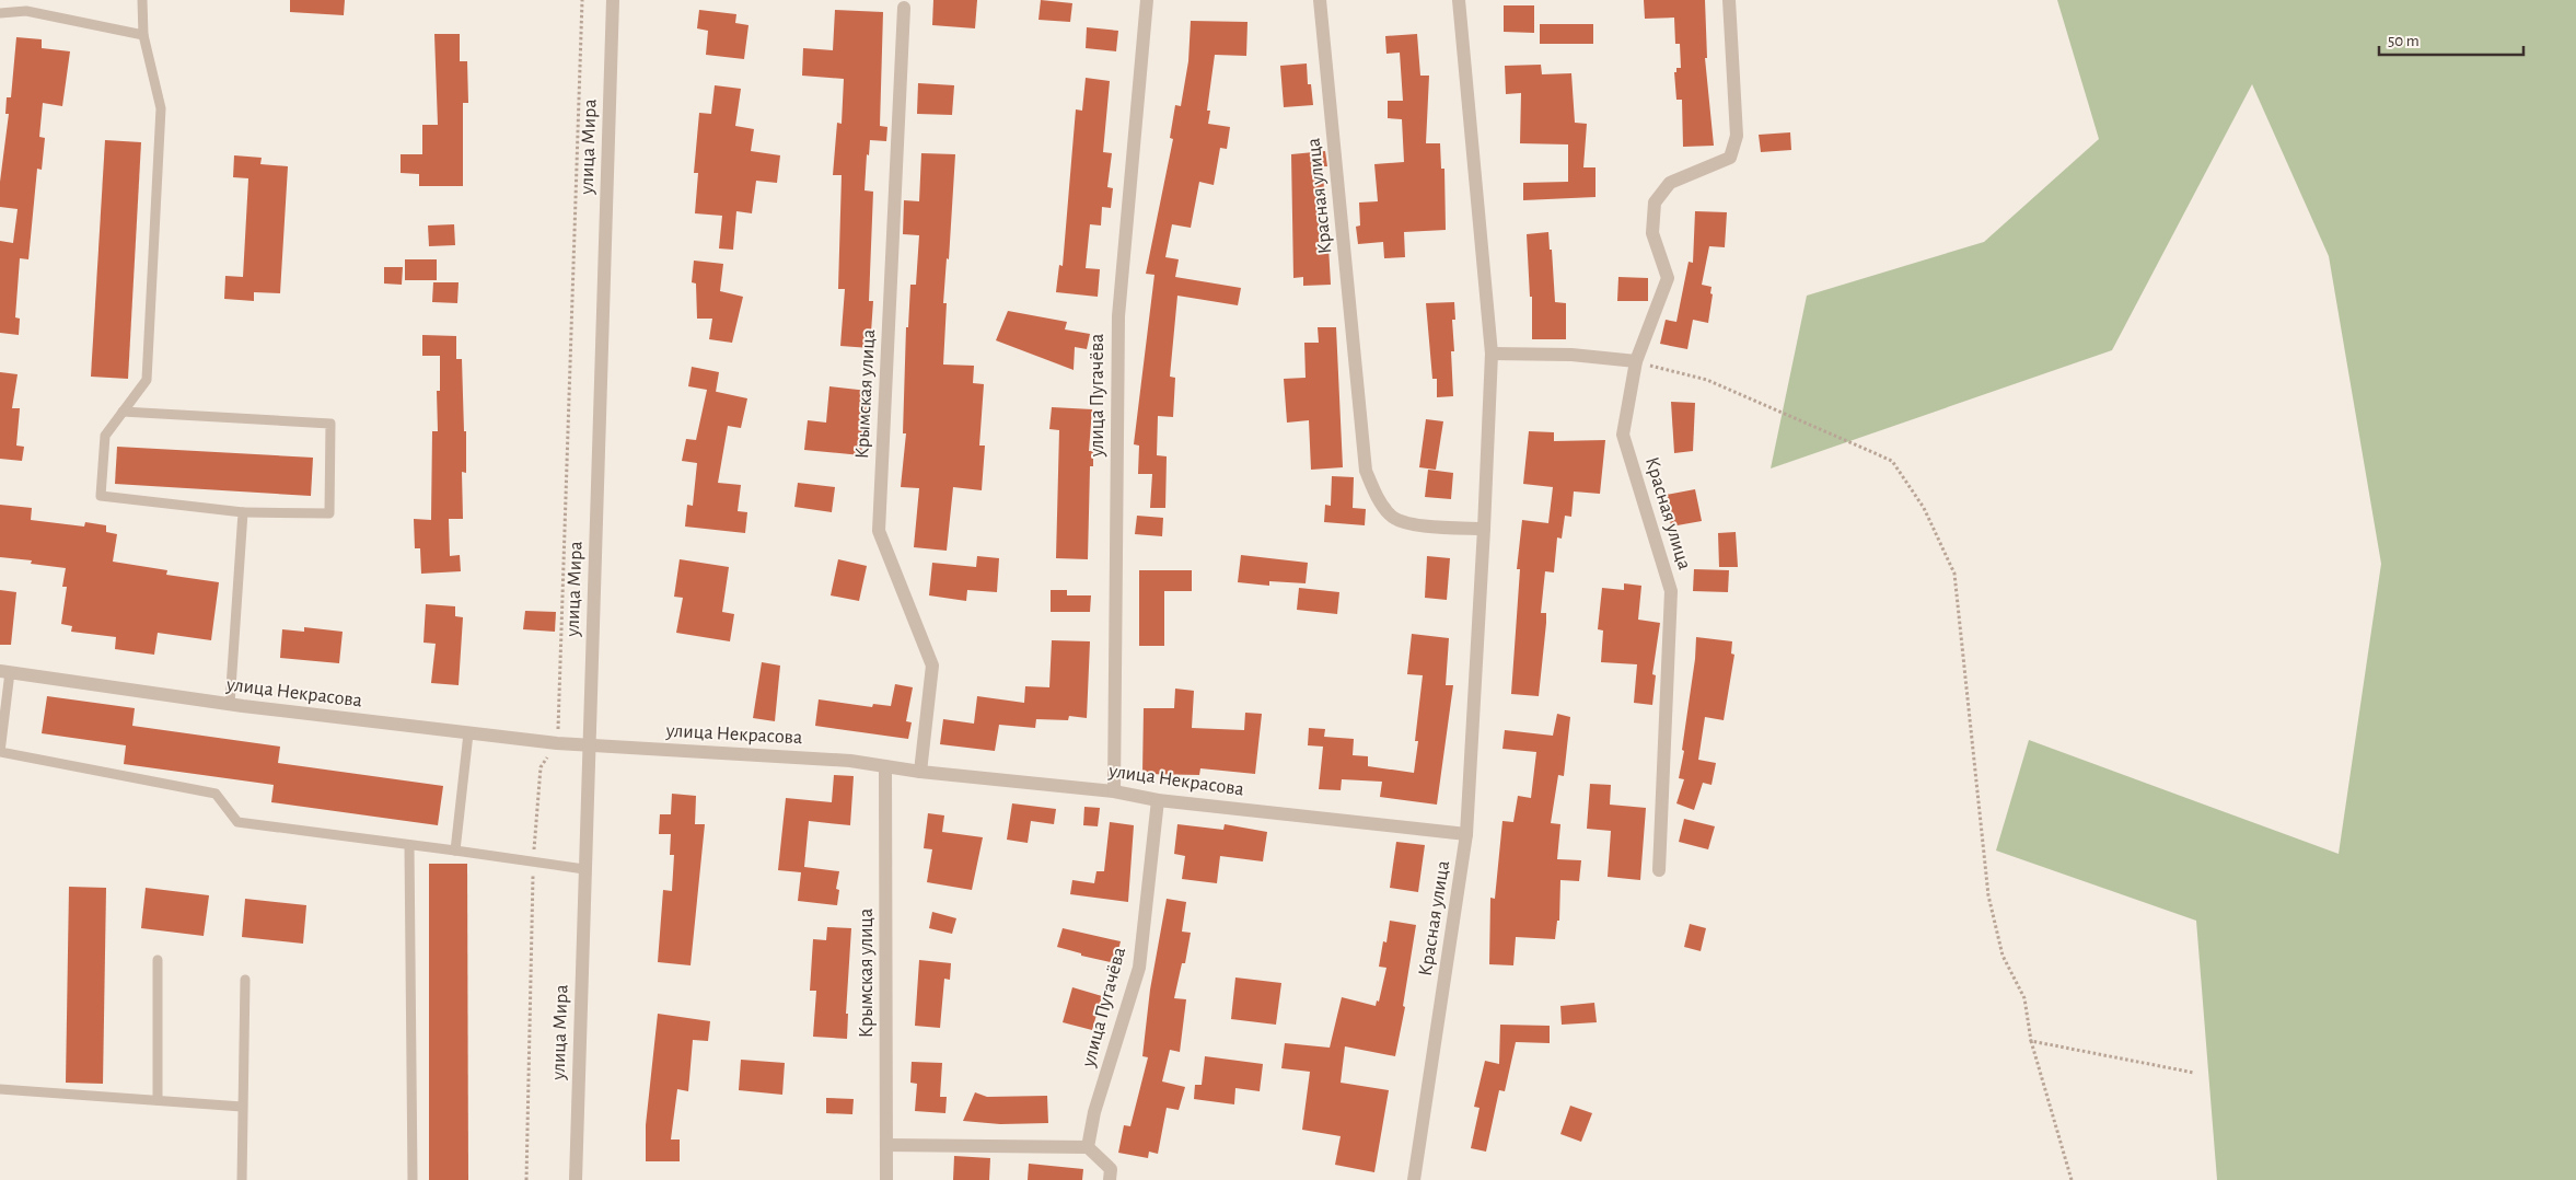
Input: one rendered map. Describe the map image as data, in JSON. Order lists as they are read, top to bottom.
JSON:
{
  "streets": {
    "street": [
      "улица Мира",
      "Красная улица",
      "Крымская улица",
      "улица Пугачёва",
      "улица Некрасова"
    ]
  },
  "crossings": [
    ["улица Мира", "улица Некрасова"],
    ["Красная улица", "улица Некрасова"],
    ["Крымская улица", "улица Некрасова"],
    ["улица Пугачёва", "улица Некрасова"]
  ],
  "scale_bar": "50 m"
}
